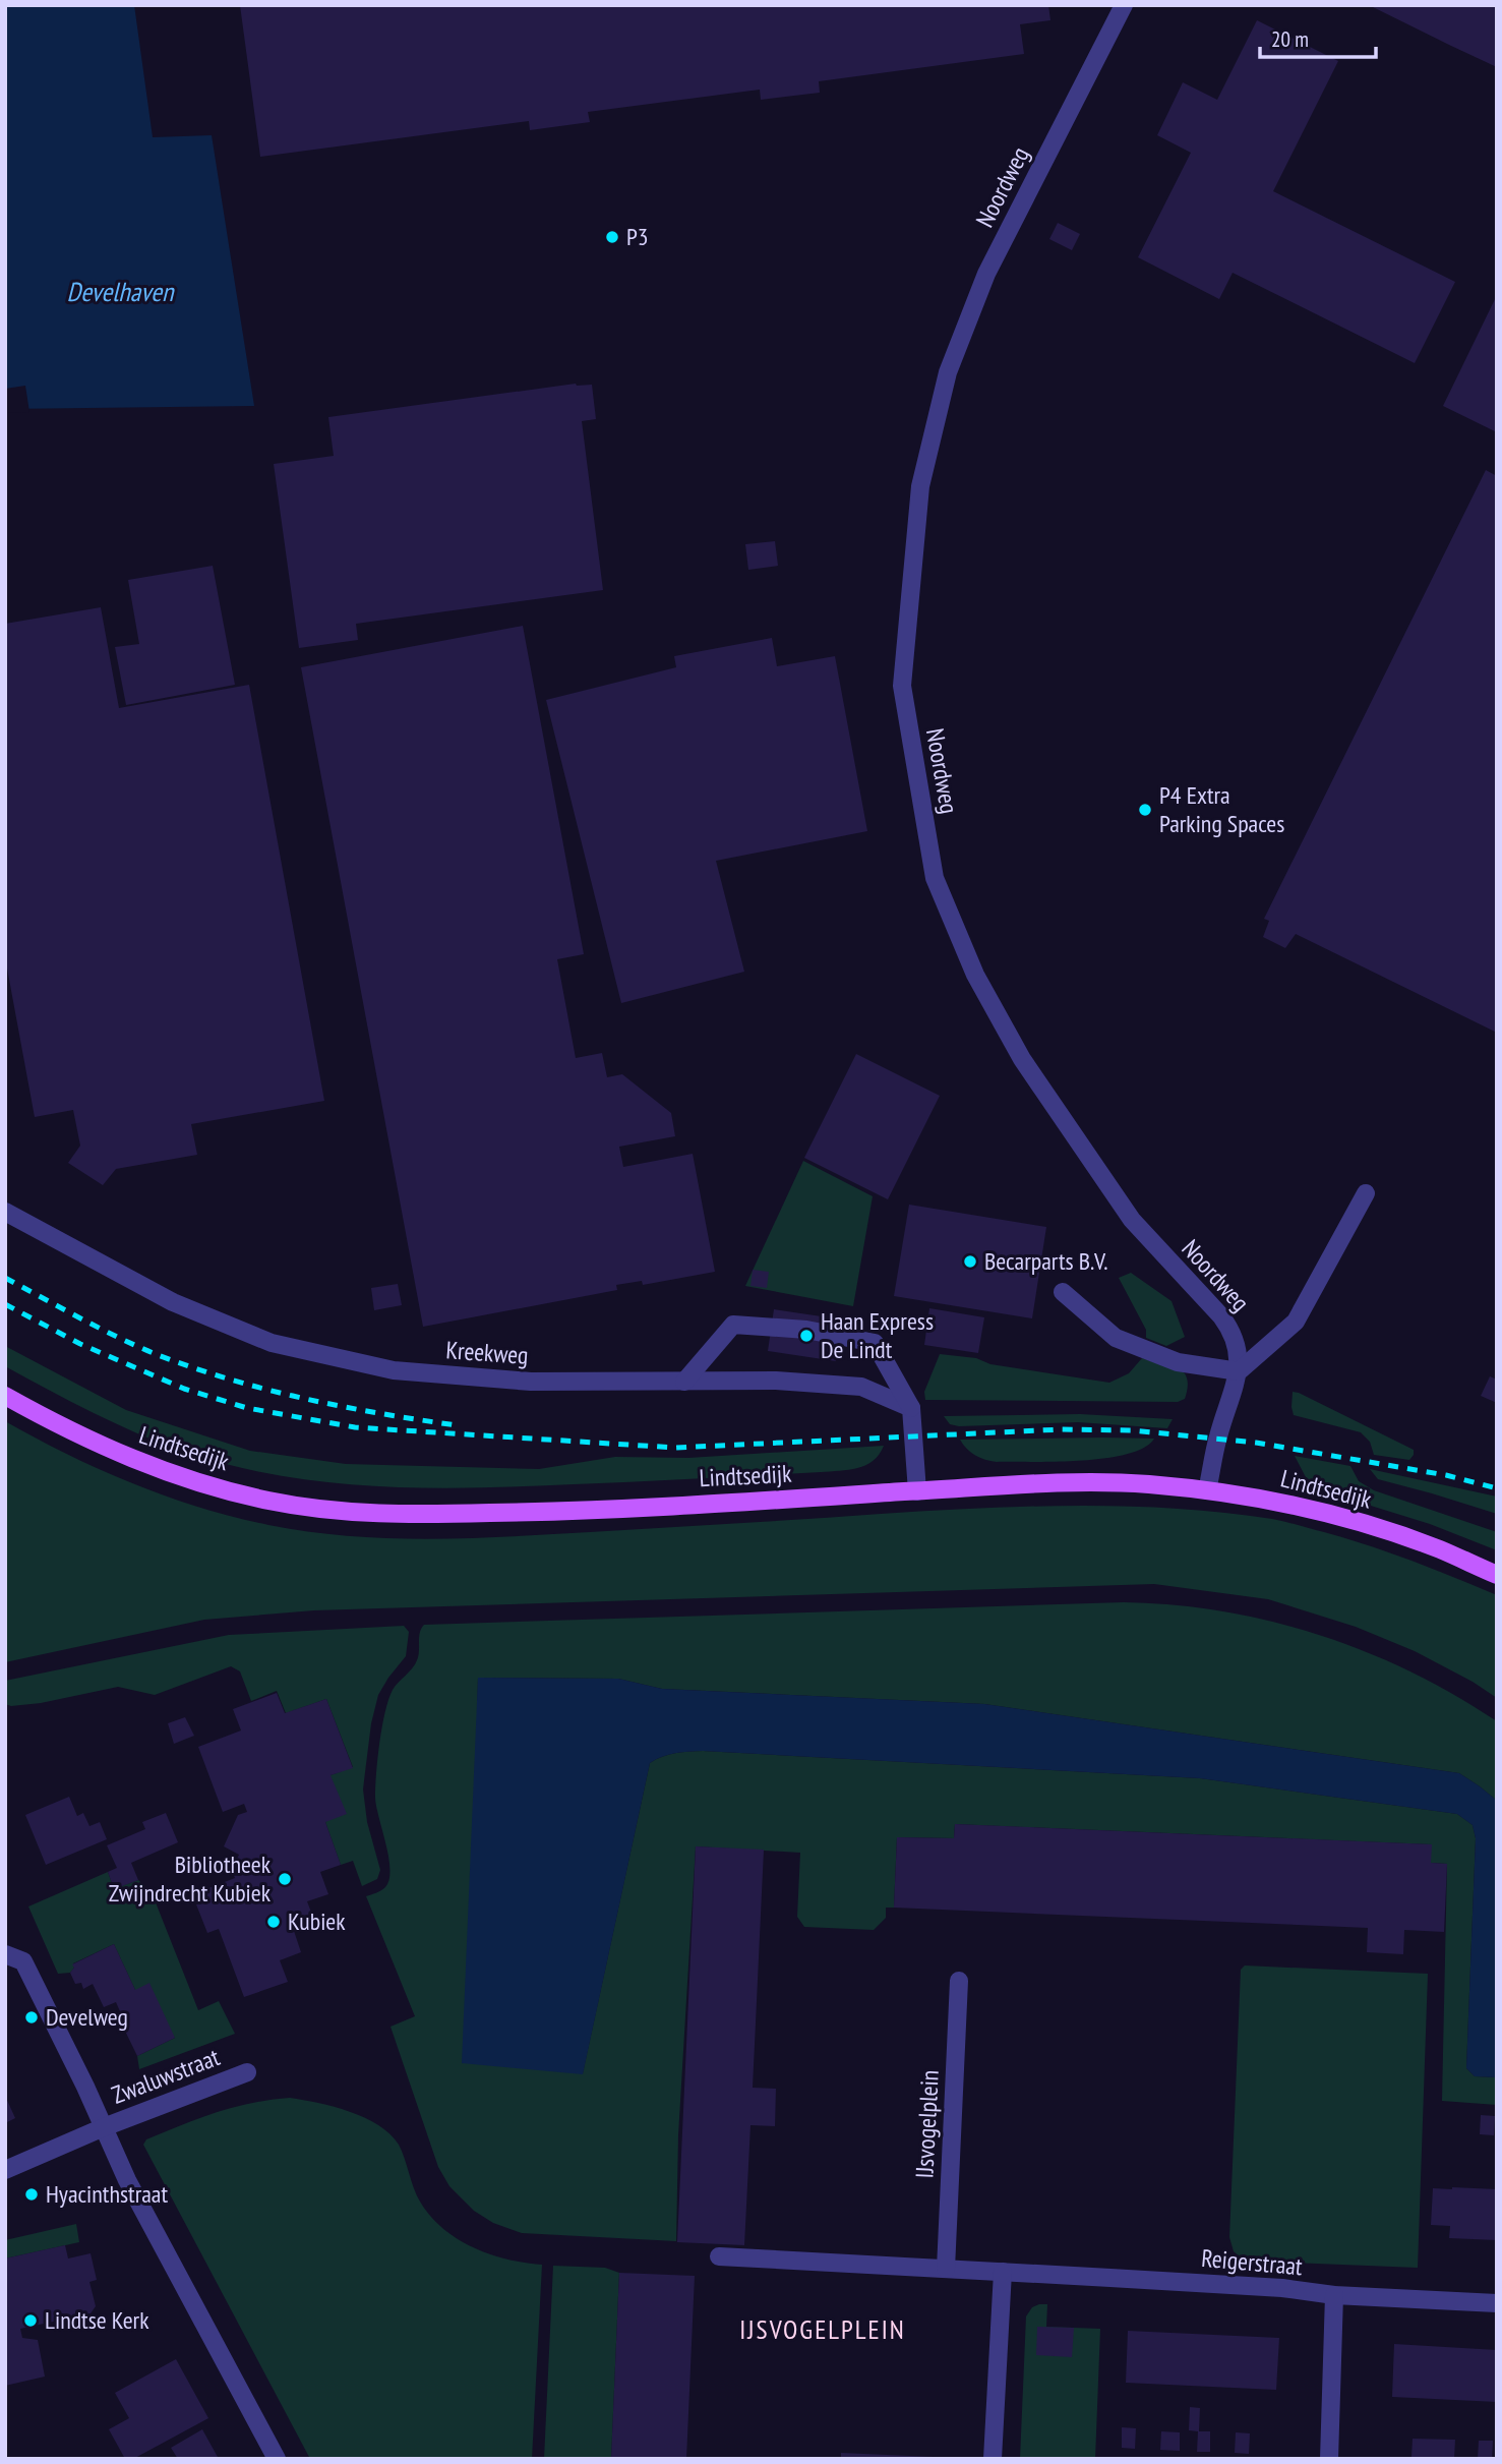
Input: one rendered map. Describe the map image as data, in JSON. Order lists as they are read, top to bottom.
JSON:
{
  "streets": {
    "main road": ["Lindtsedijk"],
    "street": [
      "Noordweg",
      "Kreekweg",
      "Zwaluwstraat",
      "IJsvogelplein",
      "Reigerstraat"
    ]
  },
  "crossings": [
    ["Noordweg", "Lindtsedijk"]
  ],
  "districts": ["IJSVOGELPLEIN"],
  "water": ["Develhaven"],
  "places": [
    "P3",
    "P4 Extra Parking Spaces",
    "Becarparts B.V.",
    "Haan Express De Lindt",
    "Bibliotheek Zwijndrecht Kubiek",
    "Kubiek",
    "Develweg",
    "Hyacinthstraat",
    "Lindtse Kerk"
  ],
  "scale_bar": "20 m"
}
